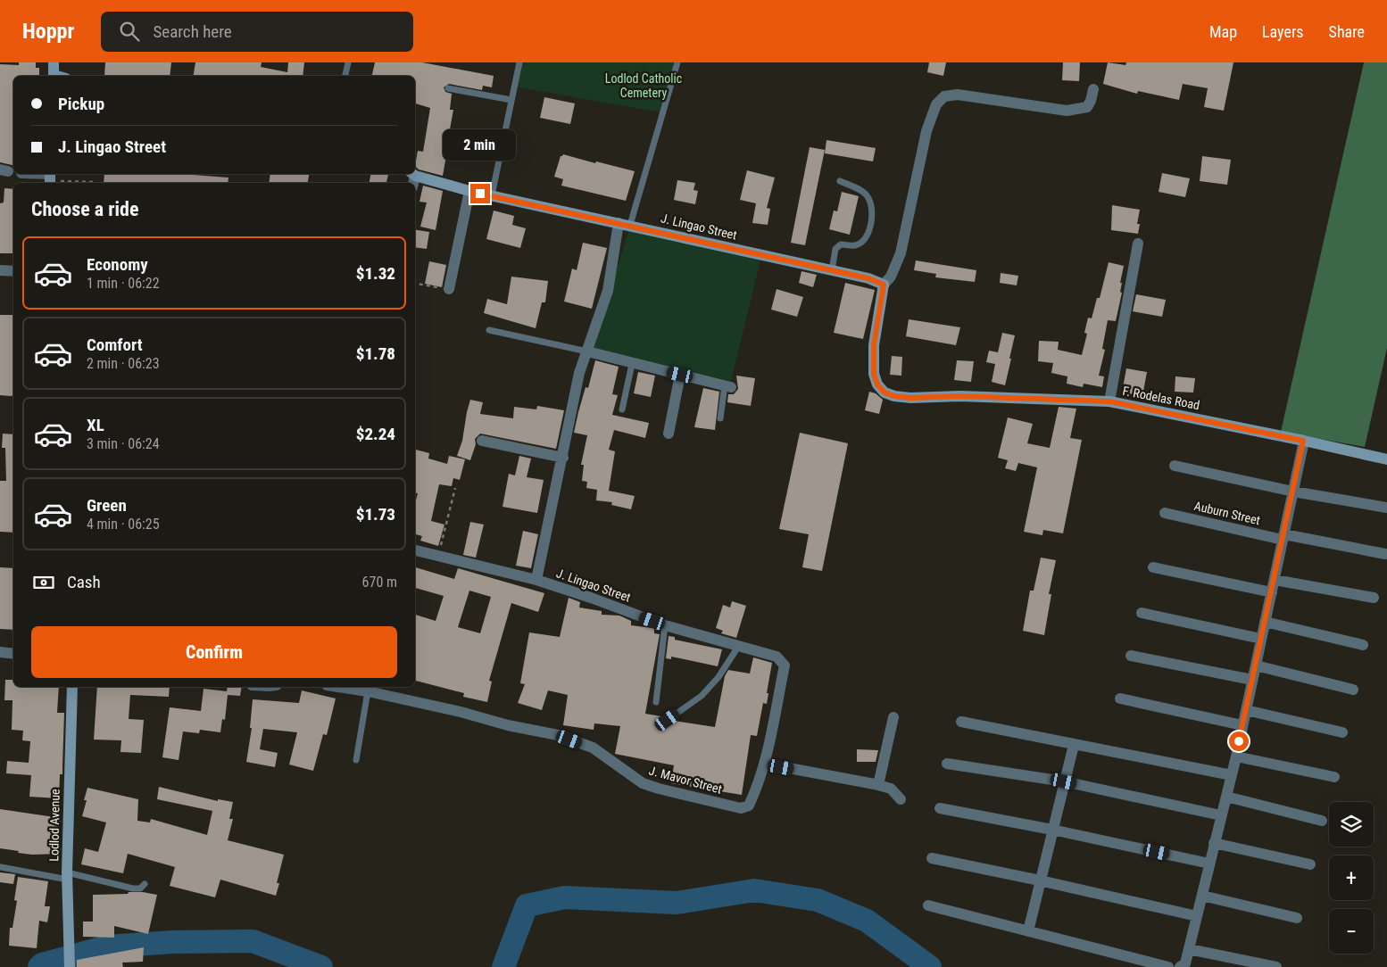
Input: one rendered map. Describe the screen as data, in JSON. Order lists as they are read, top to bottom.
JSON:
{
  "streets": {
    "street": [
      "J. Lingao Street",
      "F. Rodelas Road",
      "Auburn Street",
      "J. Mavor Street",
      "Lodlod Avenue"
    ]
  },
  "crossings": [
    ["J. Lingao Street", "F. Rodelas Road"],
    ["J. Lingao Street", "J. Mavor Street"]
  ],
  "parks": ["Lodlod Catholic Cemetery"],
  "page": {
    "header": "Hoppr",
    "search": "Search here",
    "nav": ["Map", "Layers", "Share"],
    "banner": ["Pickup", "J. Lingao Street"],
    "bubble": "2 min",
    "heading": "Choose a ride",
    "list": [
      {
        "name": "Economy",
        "note": "1 min · 06:22",
        "value": "$1.32"
      },
      {
        "name": "Comfort",
        "note": "2 min · 06:23",
        "value": "$1.78"
      },
      {
        "name": "XL",
        "note": "3 min · 06:24",
        "value": "$2.24"
      },
      {
        "name": "Green",
        "note": "4 min · 06:25",
        "value": "$1.73"
      }
    ],
    "pay": ["Cash", "670 m"],
    "buttons": "Confirm",
    "map_buttons": ["+", "−"]
  }
}
